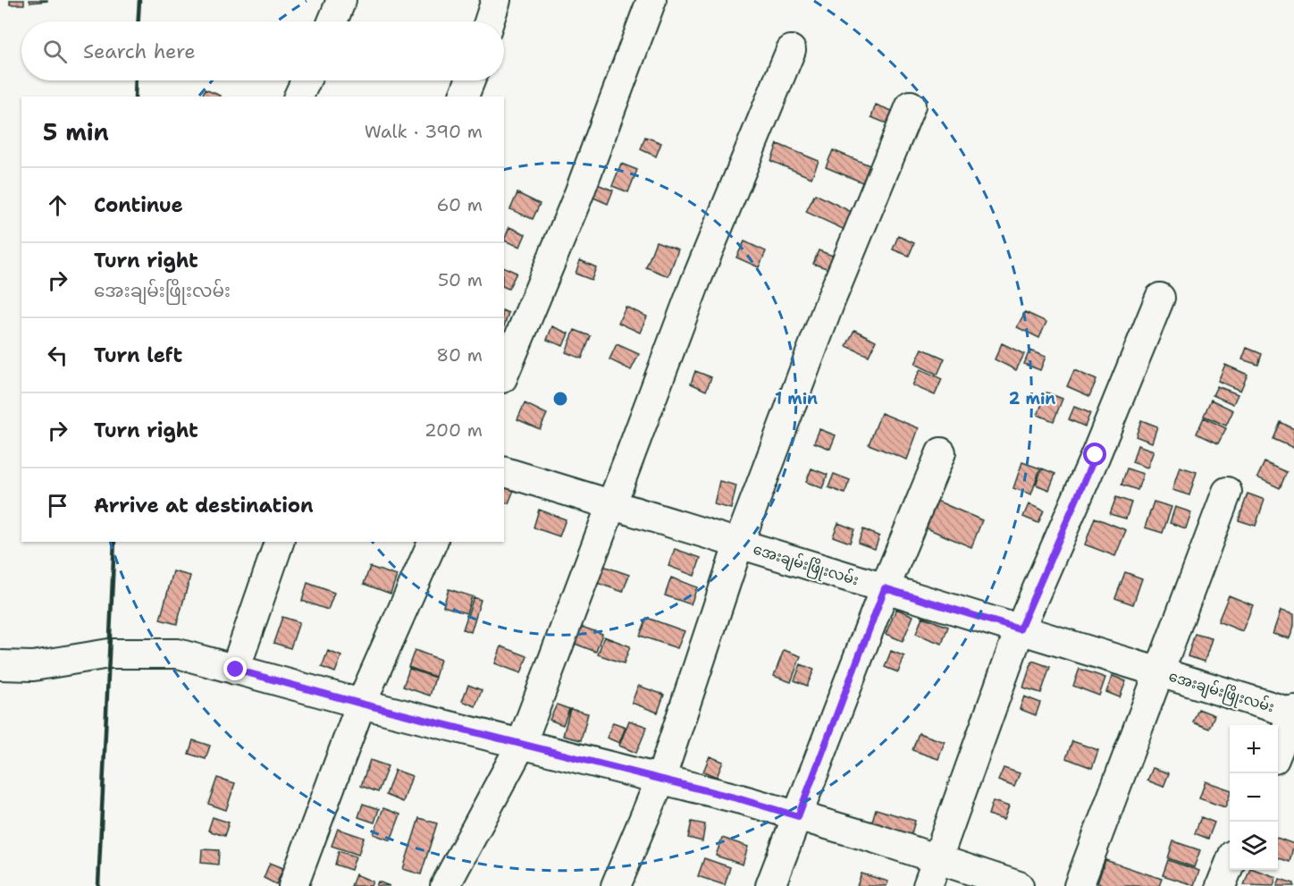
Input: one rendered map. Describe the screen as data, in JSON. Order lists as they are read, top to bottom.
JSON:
{
  "streets": {
    "street": ["အေးချမ်းဖြိုးလမ်း"]
  },
  "page": {
    "search": "Search here",
    "heading": ["5 min", "Walk · 390 m"],
    "list": [
      ["Continue", "60 m"],
      ["Turn right", "အေးချမ်းဖြိုးလမ်း", "50 m"],
      ["Turn left", "80 m"],
      ["Turn right", "200 m"],
      "Arrive at destination"
    ],
    "map_buttons": ["+", "−"]
  },
  "rings": ["1 min", "2 min"]
}
